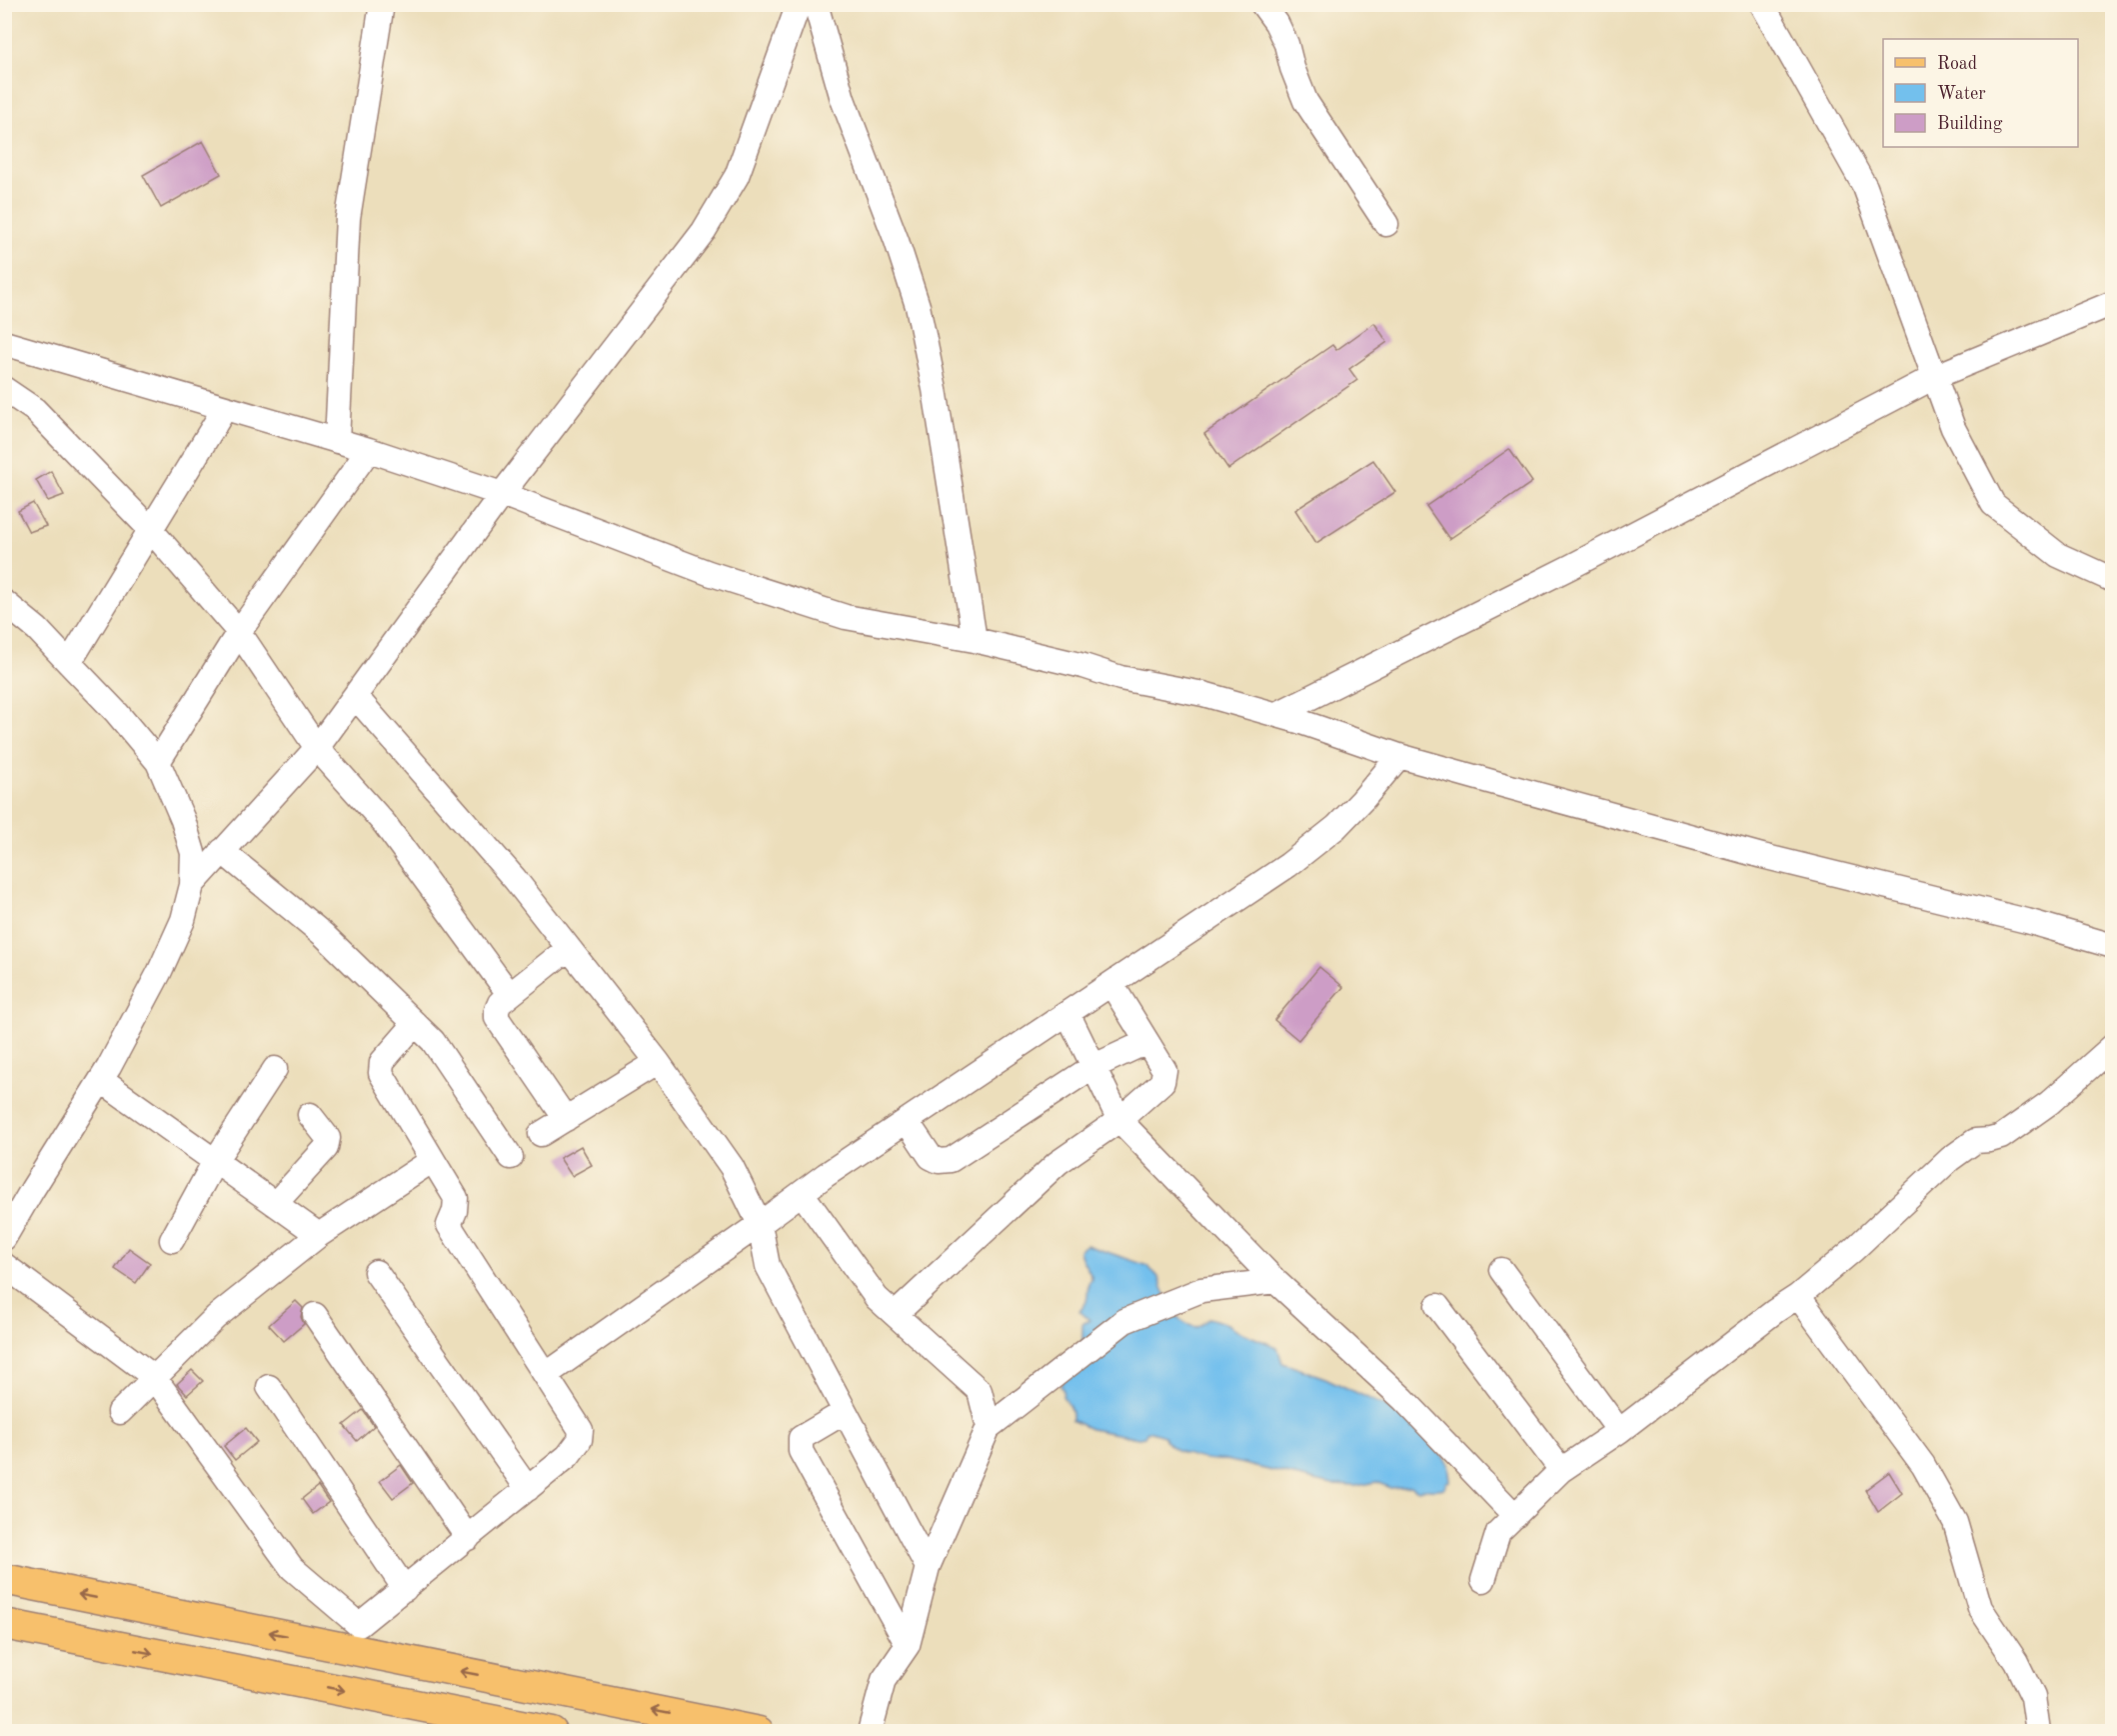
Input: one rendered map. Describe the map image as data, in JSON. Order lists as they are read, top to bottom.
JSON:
{
  "legend": ["Road", "Water", "Building"]
}
